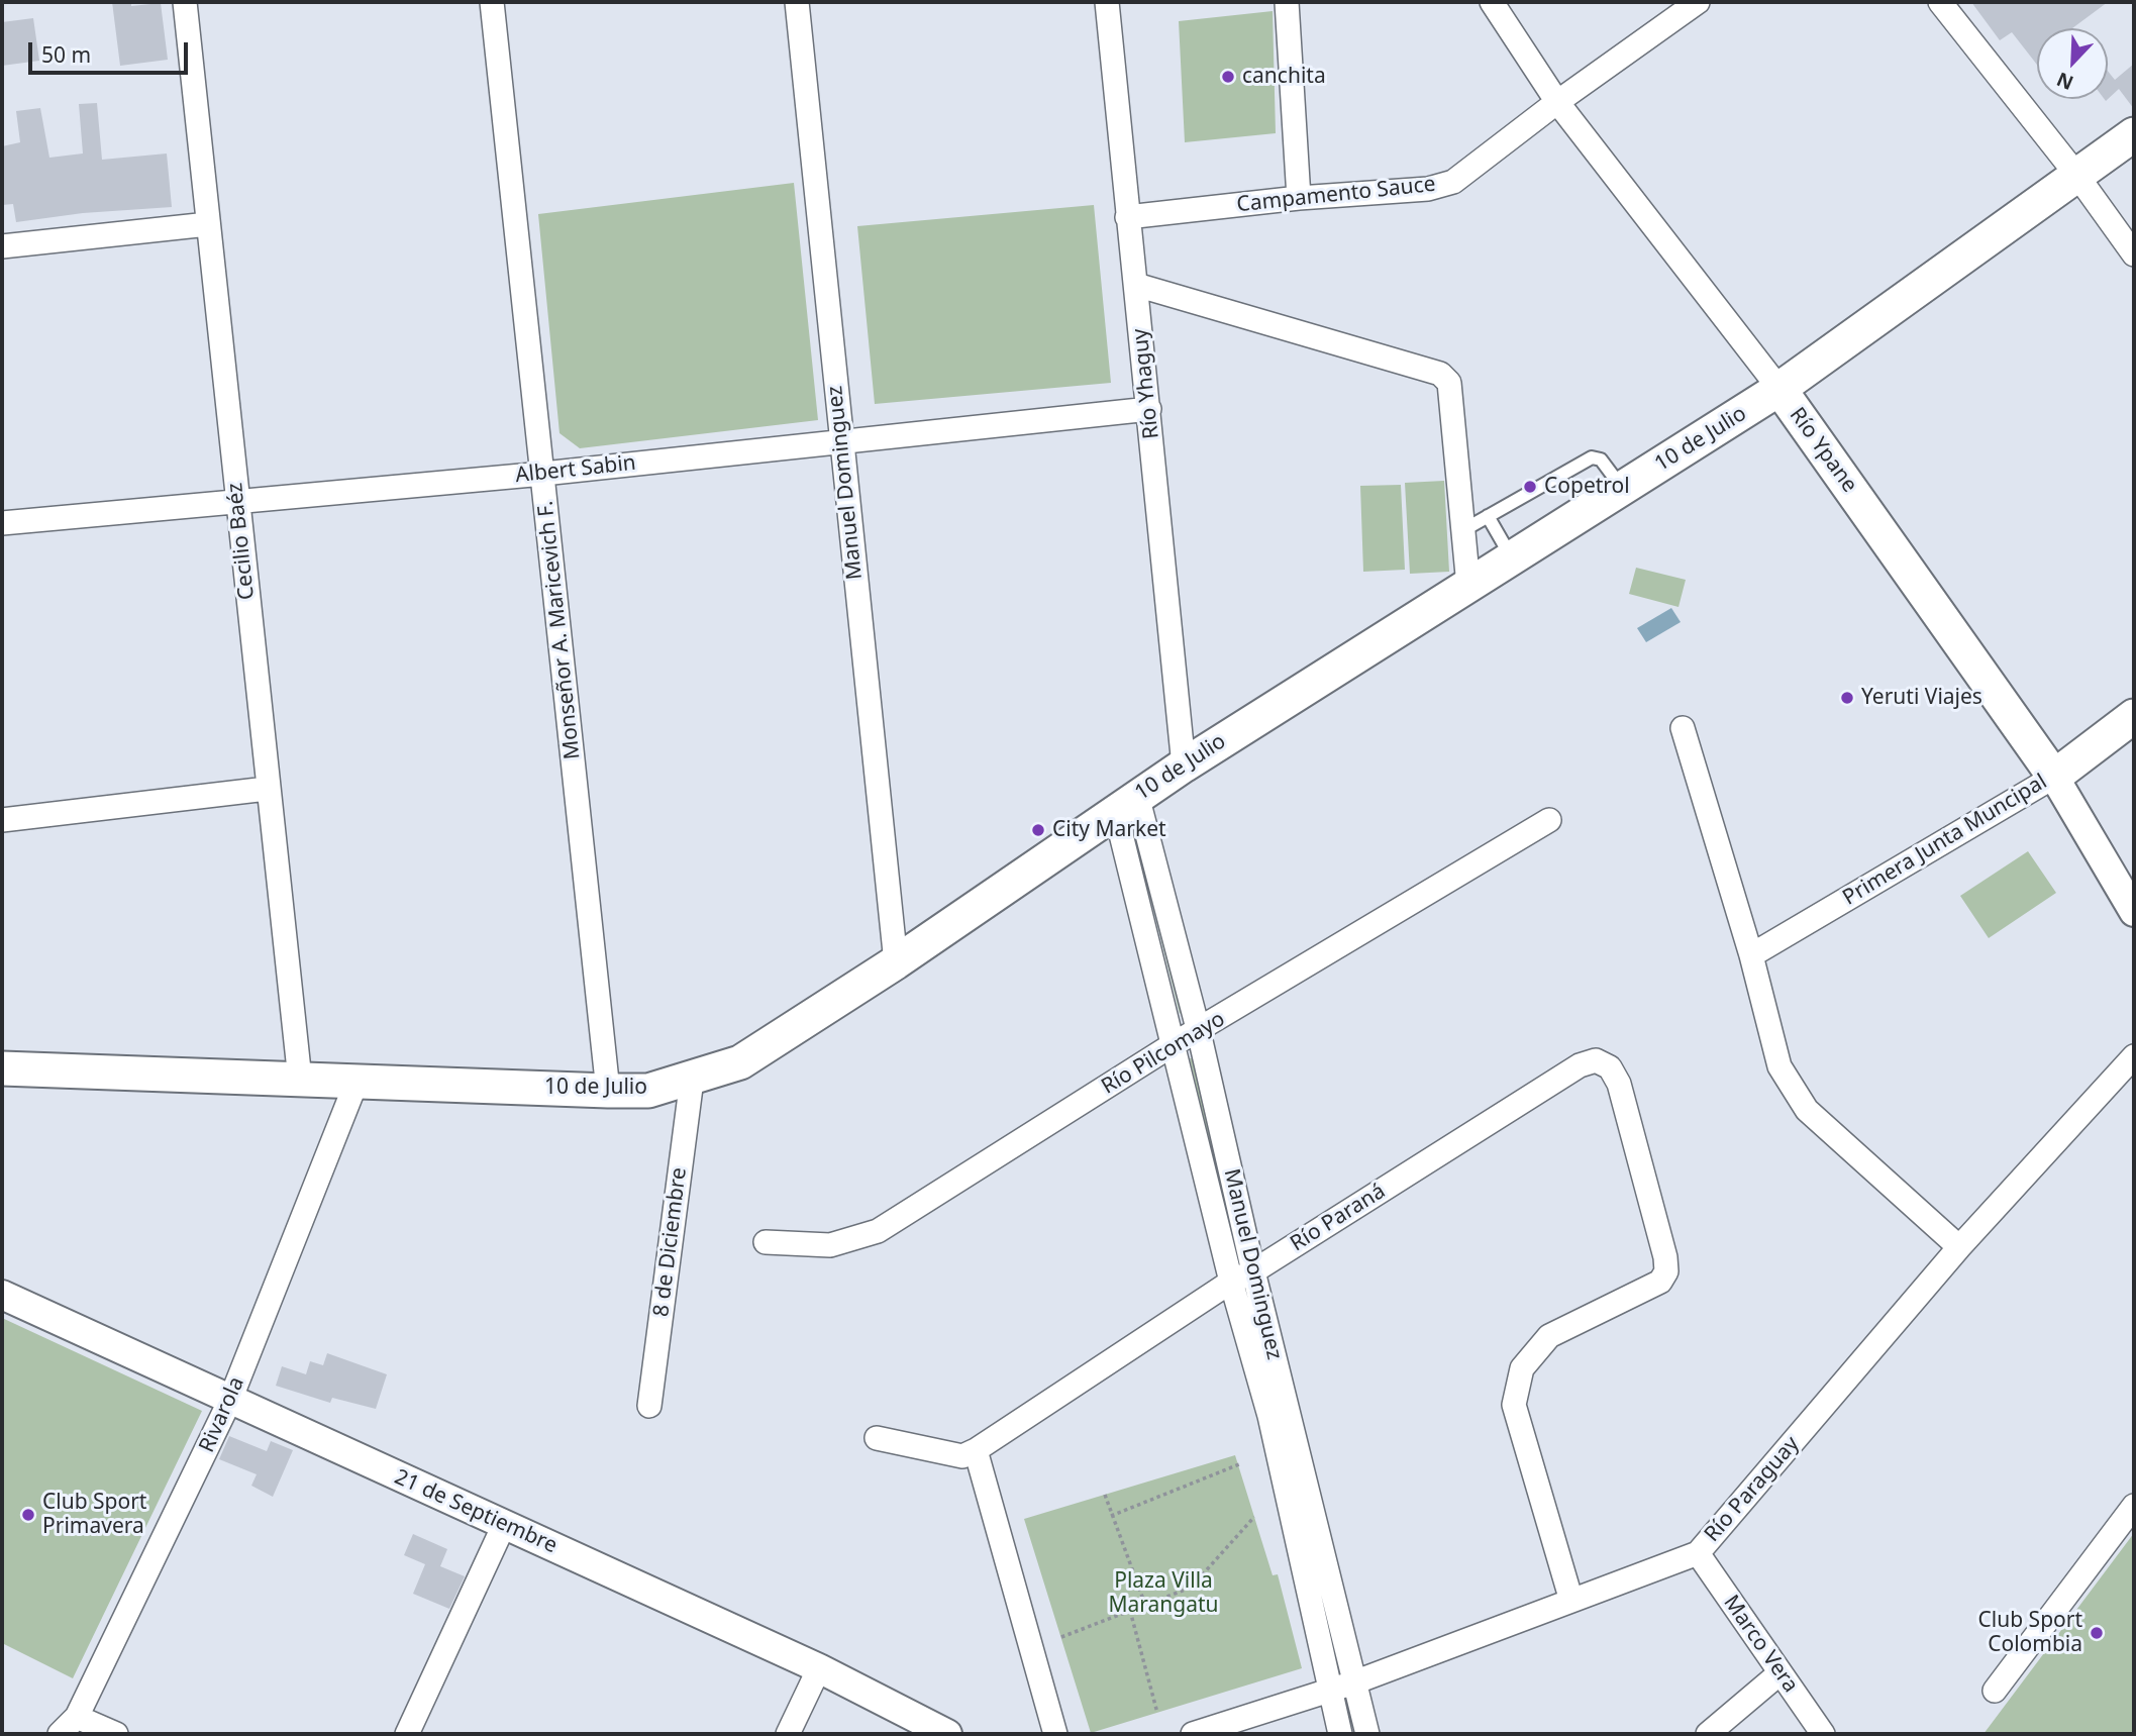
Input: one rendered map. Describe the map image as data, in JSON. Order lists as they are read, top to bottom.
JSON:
{
  "streets": {
    "main road": ["10 de Julio", "Río Ypane", "Primera Junta Muncipal"],
    "street": [
      "Campamento Sauce",
      "Río Yhaguy",
      "Albert Sabin",
      "Manuel Dominguez",
      "Cecilio Baéz",
      "Monseñor A. Maricevich F.",
      "Río Pilcomayo",
      "Río Paraná",
      "8 de Diciembre",
      "Rivarola",
      "Río Paraguay",
      "21 de Septiembre",
      "Marco Vera"
    ]
  },
  "crossings": [
    ["Campamento Sauce", "Río Yhaguy"],
    ["Campamento Sauce", "Río Ypane"],
    ["Río Yhaguy", "10 de Julio"],
    ["Río Yhaguy", "Albert Sabin"],
    ["10 de Julio", "Río Ypane"],
    ["10 de Julio", "Manuel Dominguez"],
    ["10 de Julio", "Cecilio Baéz"],
    ["10 de Julio", "Monseñor A. Maricevich F."],
    ["10 de Julio", "8 de Diciembre"],
    ["10 de Julio", "Rivarola"],
    ["Río Ypane", "Primera Junta Muncipal"],
    ["Albert Sabin", "Manuel Dominguez"],
    ["Albert Sabin", "Cecilio Baéz"],
    ["Albert Sabin", "Monseñor A. Maricevich F."],
    ["Manuel Dominguez", "Río Pilcomayo"],
    ["Manuel Dominguez", "Río Paraná"],
    ["Manuel Dominguez", "Río Paraguay"],
    ["Río Paraná", "Río Paraguay"],
    ["Rivarola", "21 de Septiembre"],
    ["Río Paraguay", "Marco Vera"]
  ],
  "parks": ["Plaza Villa Marangatu"],
  "places": [
    "canchita",
    "Copetrol",
    "Yeruti Viajes",
    "City Market",
    "Club Sport Primavera",
    "Club Sport Colombia"
  ],
  "scale_bar": "50 m",
  "north": "bottom left"
}
